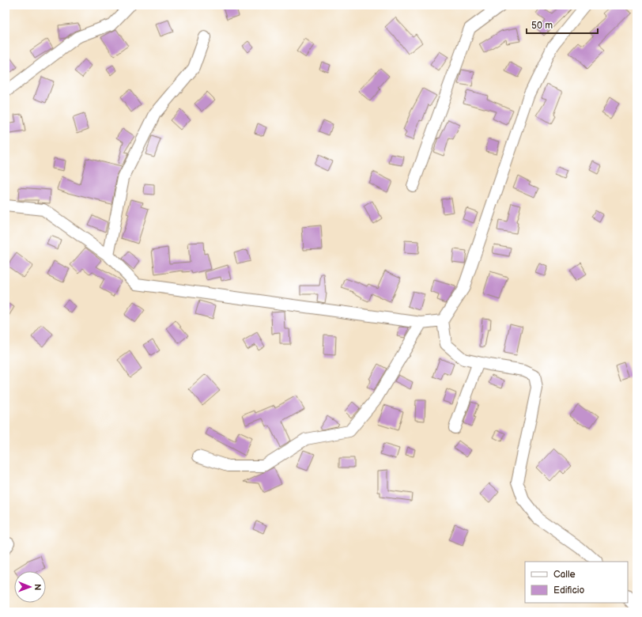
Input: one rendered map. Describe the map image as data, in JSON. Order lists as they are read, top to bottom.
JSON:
{
  "legend": ["Calle", "Edificio"],
  "scale_bar": "50 m",
  "north": "right"
}
